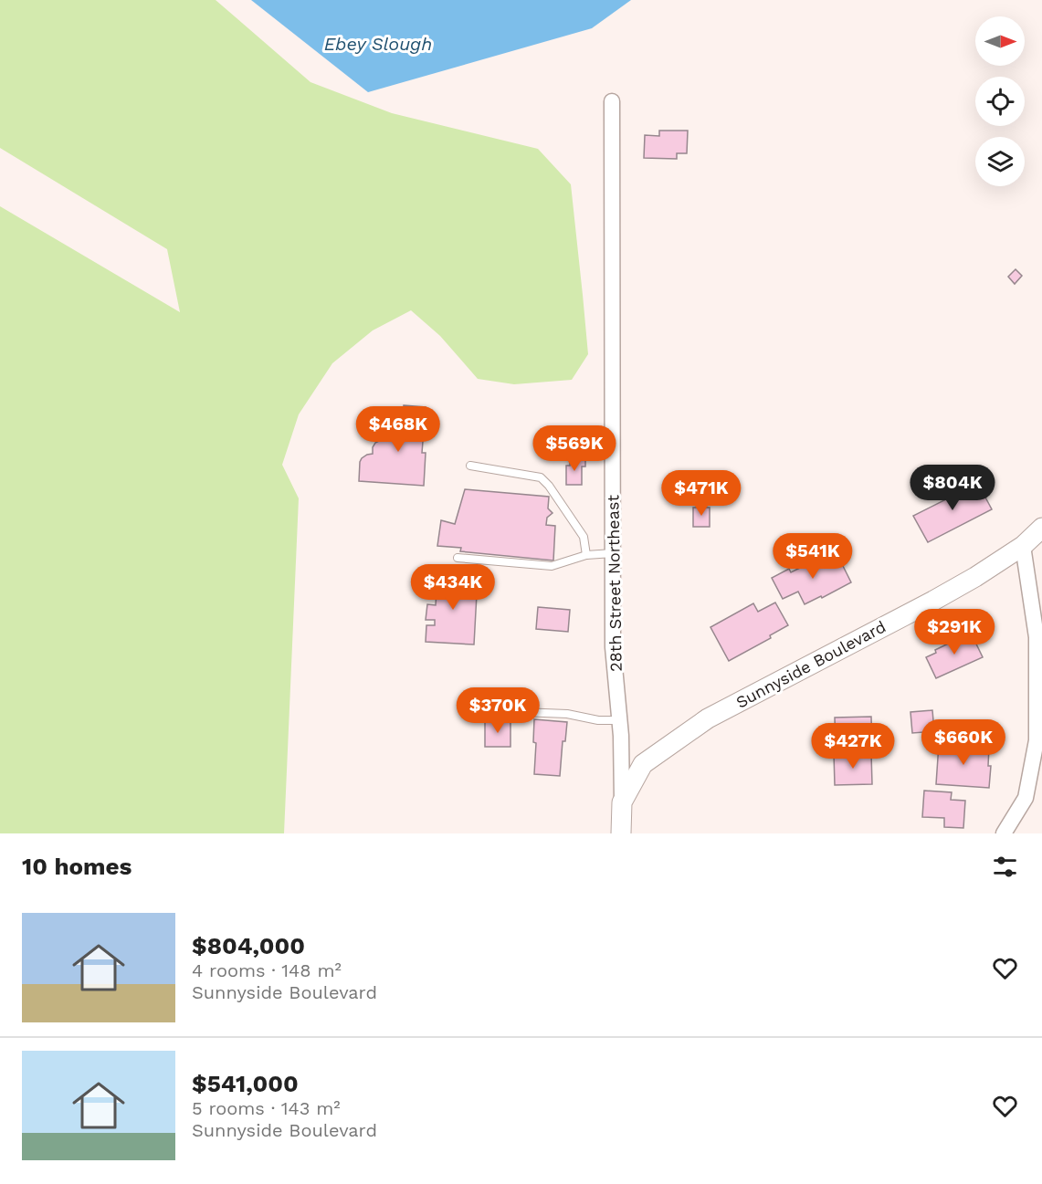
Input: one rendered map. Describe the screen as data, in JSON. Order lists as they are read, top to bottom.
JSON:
{
  "streets": {
    "street": ["28th Street Northeast", "Sunnyside Boulevard"]
  },
  "crossings": [
    ["28th Street Northeast", "Sunnyside Boulevard"]
  ],
  "water": ["Ebey Slough"],
  "north": "right",
  "page": {
    "price": [
      "$468K",
      "$569K",
      "$804K",
      "$471K",
      "$541K",
      "$434K",
      "$291K",
      "$370K",
      "$660K",
      "$427K"
    ],
    "heading": "10 homes",
    "list": [
      {
        "name": "$804,000",
        "note": "4 rooms · 148 m² · Sunnyside Boulevard"
      },
      {
        "name": "$541,000",
        "note": "5 rooms · 143 m² · Sunnyside Boulevard"
      }
    ]
  }
}
